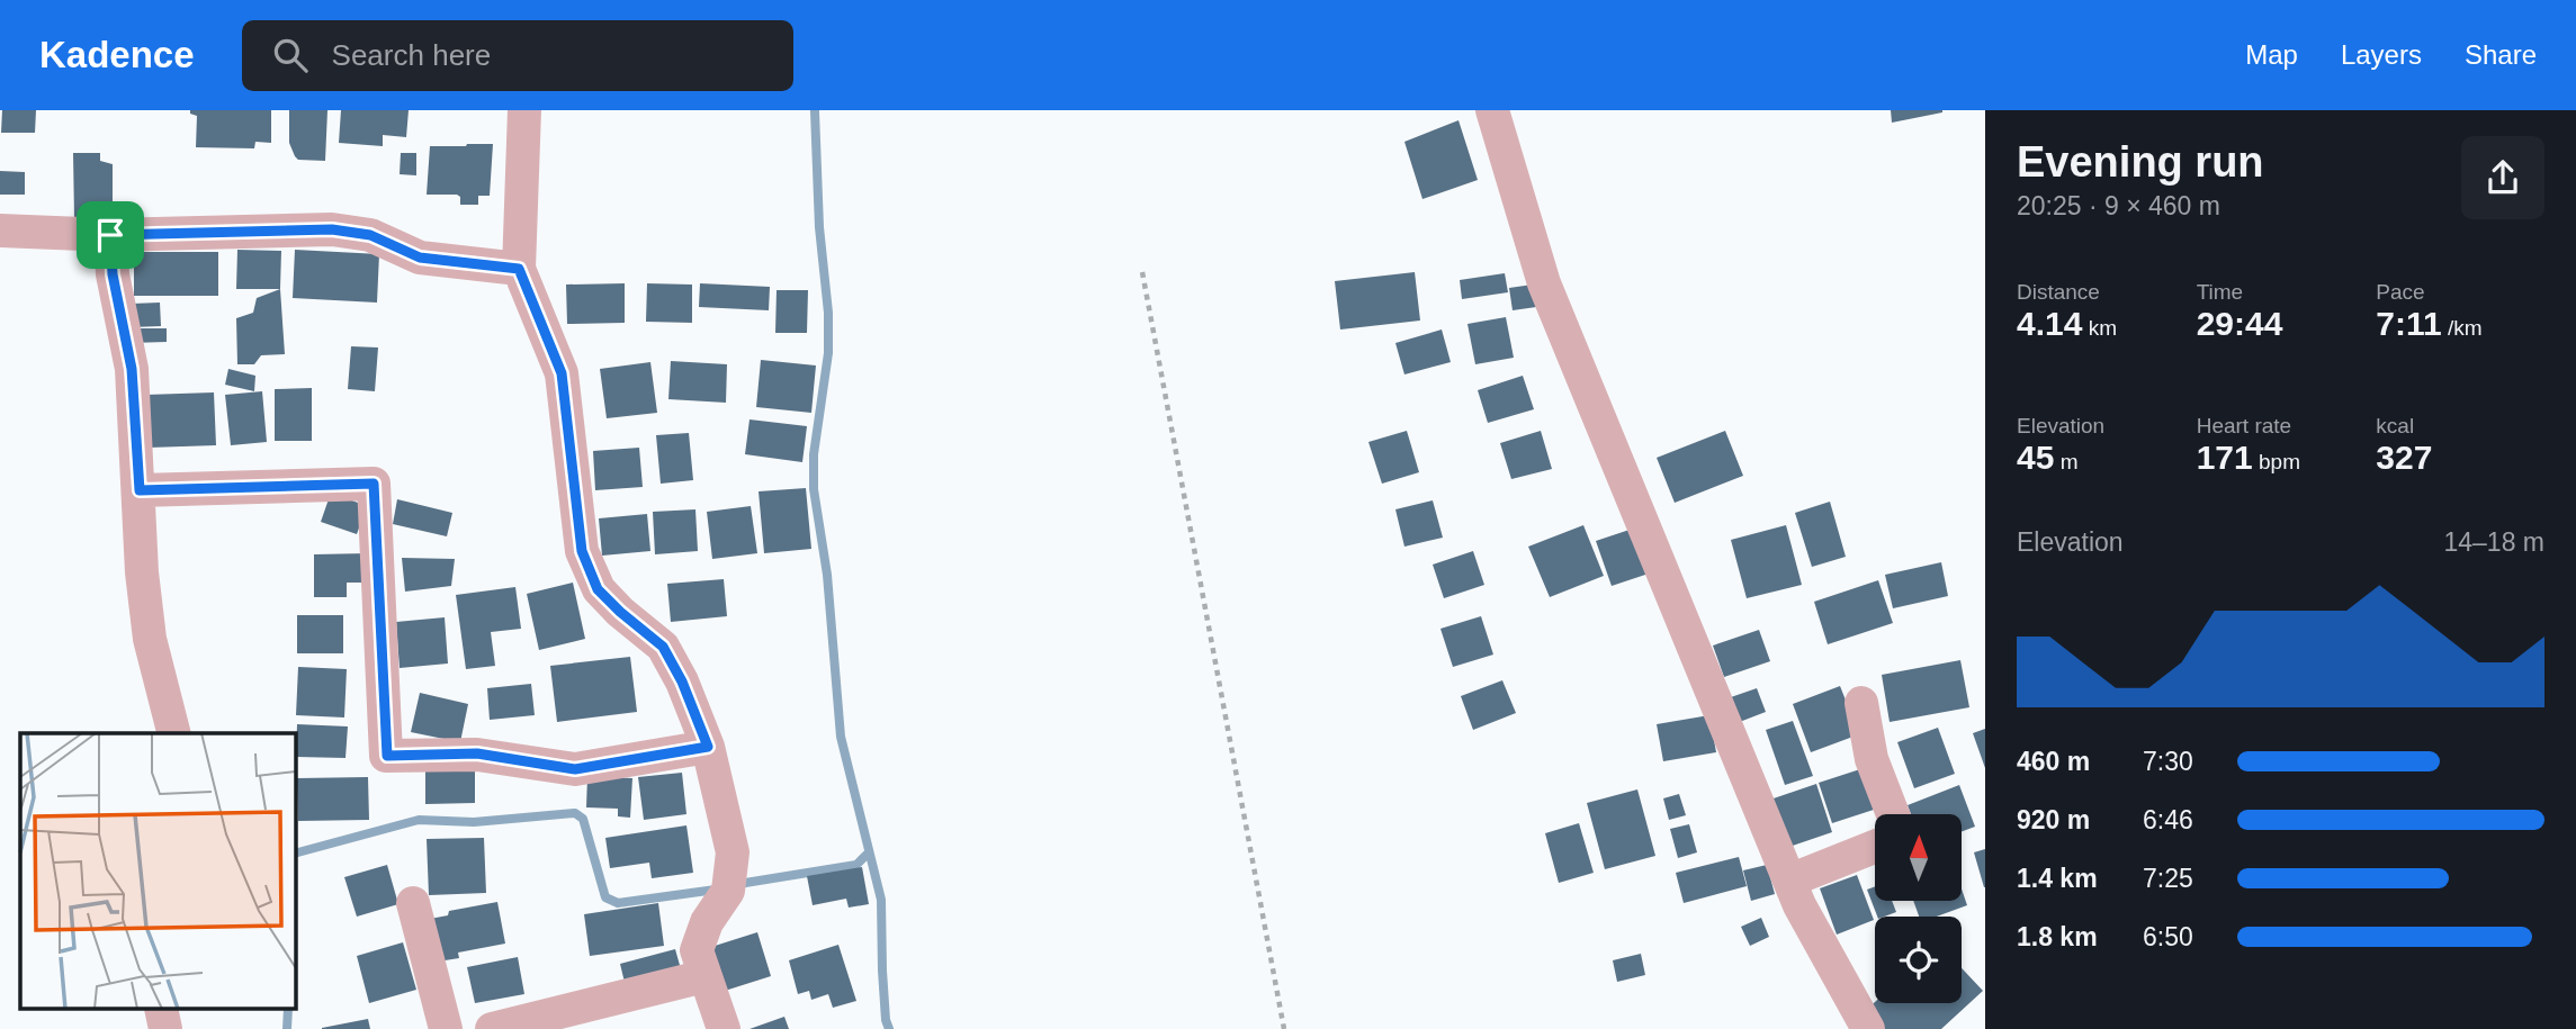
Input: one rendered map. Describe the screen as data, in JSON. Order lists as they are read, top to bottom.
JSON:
{
  "north": "top",
  "page": {
    "header": "Kadence",
    "search": "Search here",
    "nav": ["Map", "Layers", "Share"],
    "heading": ["Evening run", "20:25 · 9 × 460 m"],
    "stats": [
      ["Distance", "4.14 km"],
      ["Time", "29:44"],
      ["Pace", "7:11 /km"],
      ["Elevation", "45 m"],
      ["Heart rate", "171 bpm"],
      ["kcal", "327"]
    ],
    "chart": ["Elevation", "14–18 m"],
    "list": [
      {
        "name": "460 m",
        "note": "7:30"
      },
      {
        "name": "920 m",
        "note": "6:46"
      },
      {
        "name": "1.4 km",
        "note": "7:25"
      },
      {
        "name": "1.8 km",
        "note": "6:50"
      }
    ]
  }
}
